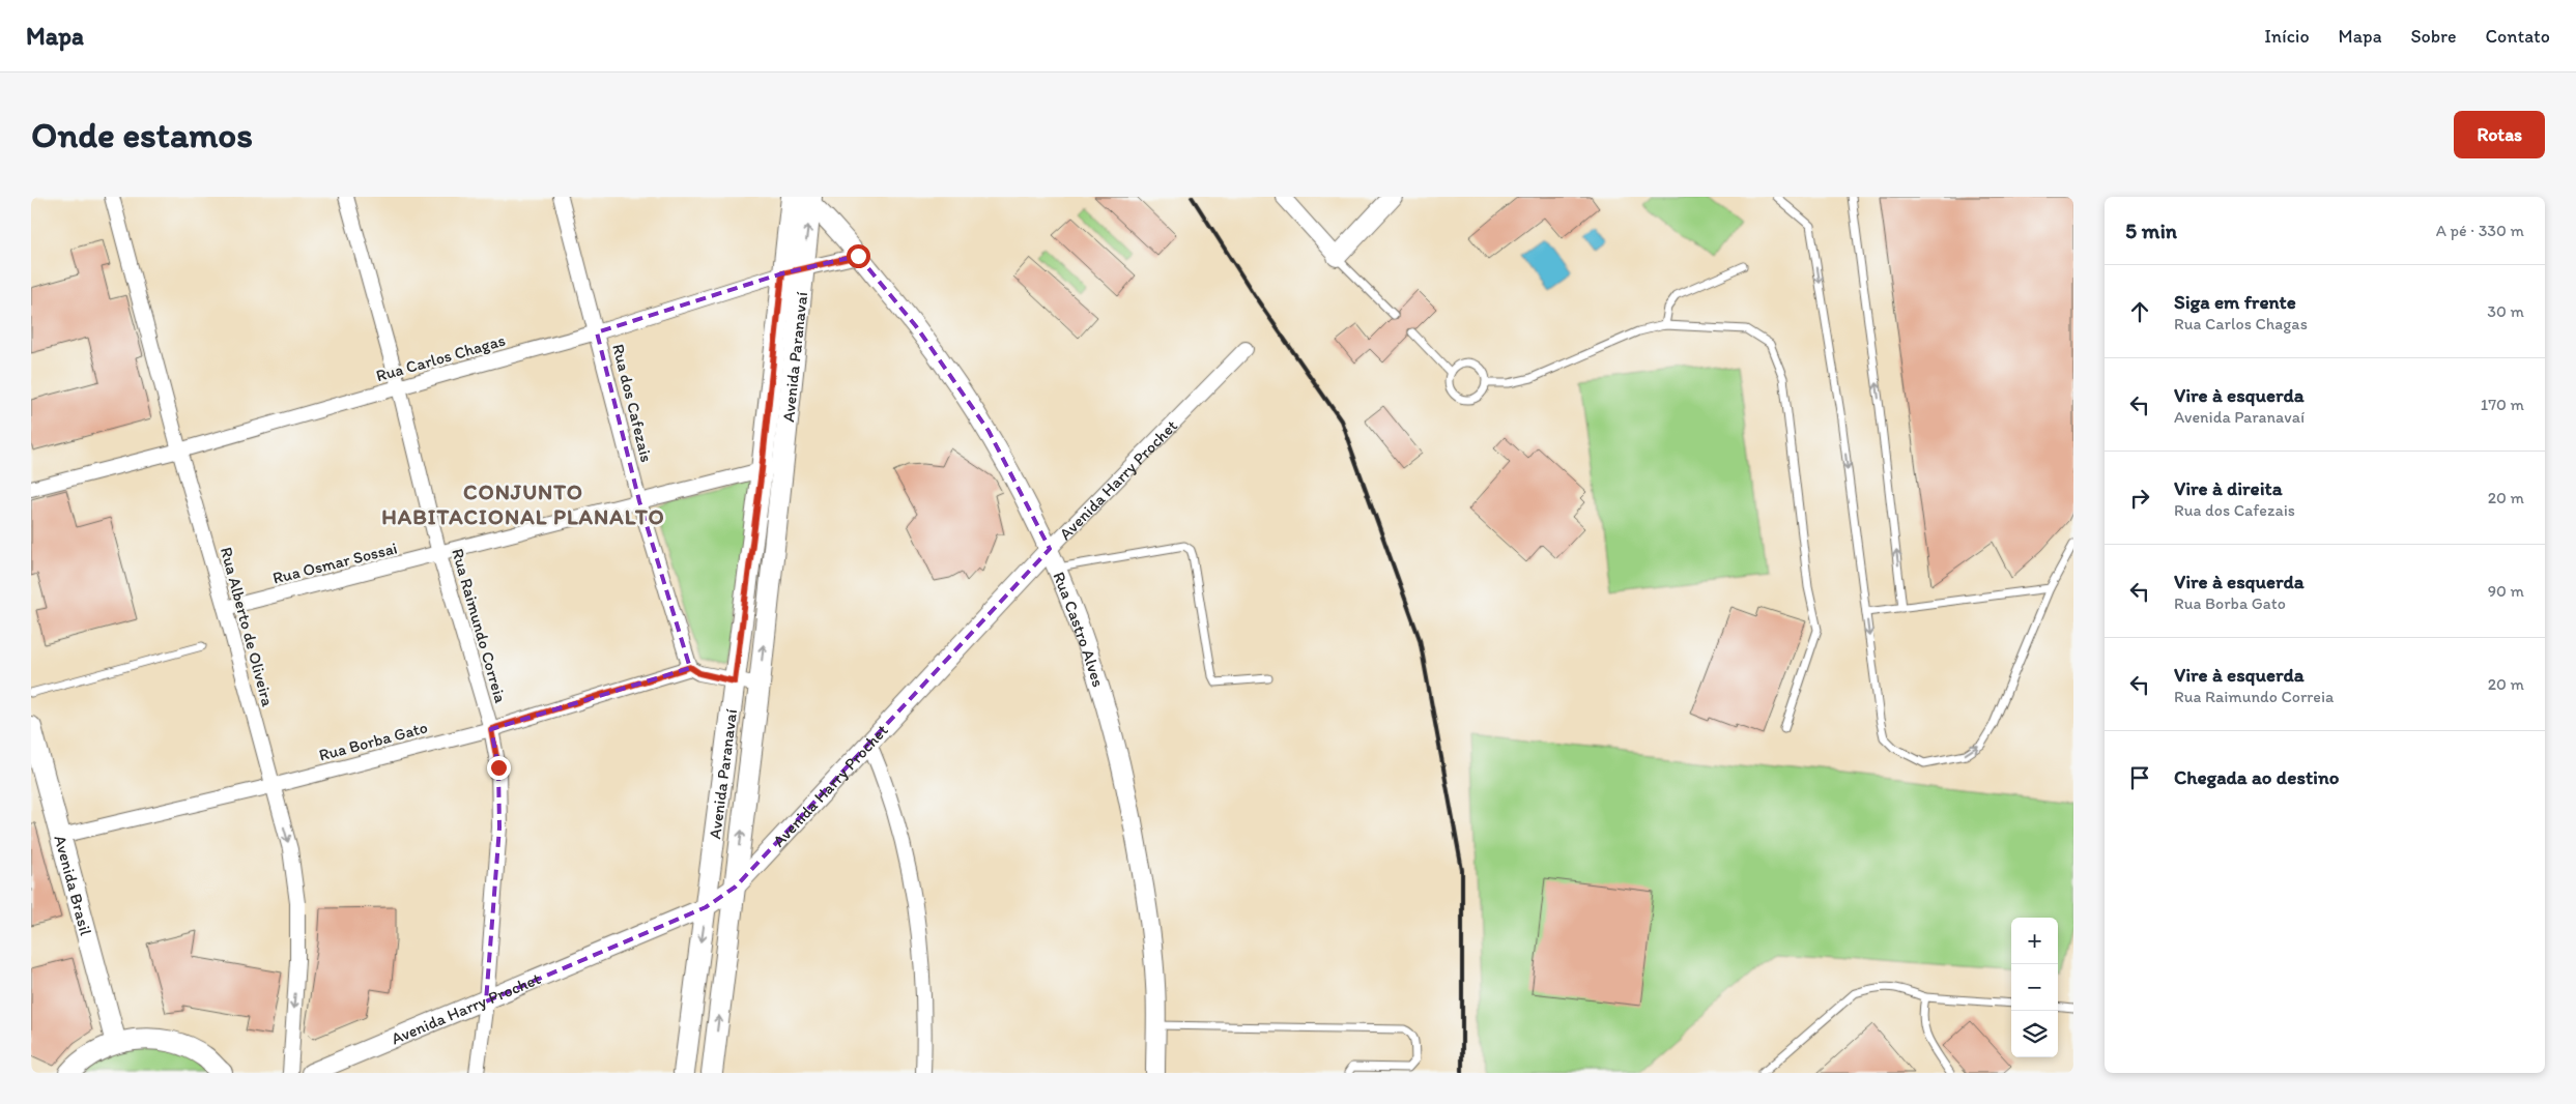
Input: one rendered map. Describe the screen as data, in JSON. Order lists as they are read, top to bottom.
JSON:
{
  "streets": {
    "main road": ["Avenida Paranavaí", "Avenida Brasil"],
    "street": [
      "Rua Carlos Chagas",
      "Rua dos Cafezais",
      "Avenida Harry Prochet",
      "Rua Osmar Sossai",
      "Rua Raimundo Correia",
      "Rua Alberto de Oliveira",
      "Rua Castro Alves",
      "Rua Borba Gato"
    ]
  },
  "crossings": [
    ["Rua Carlos Chagas", "Avenida Paranavaí"],
    ["Rua Carlos Chagas", "Rua dos Cafezais"],
    ["Rua Carlos Chagas", "Rua Raimundo Correia"],
    ["Rua Carlos Chagas", "Rua Alberto de Oliveira"],
    ["Rua Carlos Chagas", "Rua Castro Alves"],
    ["Avenida Paranavaí", "Avenida Harry Prochet"],
    ["Avenida Paranavaí", "Rua Osmar Sossai"],
    ["Avenida Paranavaí", "Rua Castro Alves"],
    ["Rua dos Cafezais", "Rua Osmar Sossai"],
    ["Rua dos Cafezais", "Rua Borba Gato"],
    ["Avenida Harry Prochet", "Rua Raimundo Correia"],
    ["Avenida Harry Prochet", "Rua Castro Alves"],
    ["Rua Osmar Sossai", "Rua Raimundo Correia"],
    ["Rua Osmar Sossai", "Rua Alberto de Oliveira"],
    ["Rua Raimundo Correia", "Rua Borba Gato"],
    ["Rua Alberto de Oliveira", "Rua Borba Gato"],
    ["Rua Borba Gato", "Avenida Brasil"]
  ],
  "districts": ["CONJUNTO HABITACIONAL PLANALTO"],
  "page": {
    "header": "Mapa",
    "nav": [
      "Início",
      "Mapa",
      "Sobre",
      "Contato"
    ],
    "buttons": "Rotas",
    "title": "Onde estamos",
    "heading": ["5 min", "A pé · 330 m"],
    "list": [
      ["Siga em frente", "Rua Carlos Chagas", "30 m"],
      ["Vire à esquerda", "Avenida Paranavaí", "170 m"],
      ["Vire à direita", "Rua dos Cafezais", "20 m"],
      ["Vire à esquerda", "Rua Borba Gato", "90 m"],
      ["Vire à esquerda", "Rua Raimundo Correia", "20 m"],
      "Chegada ao destino"
    ],
    "map_buttons": ["+", "−"]
  }
}
